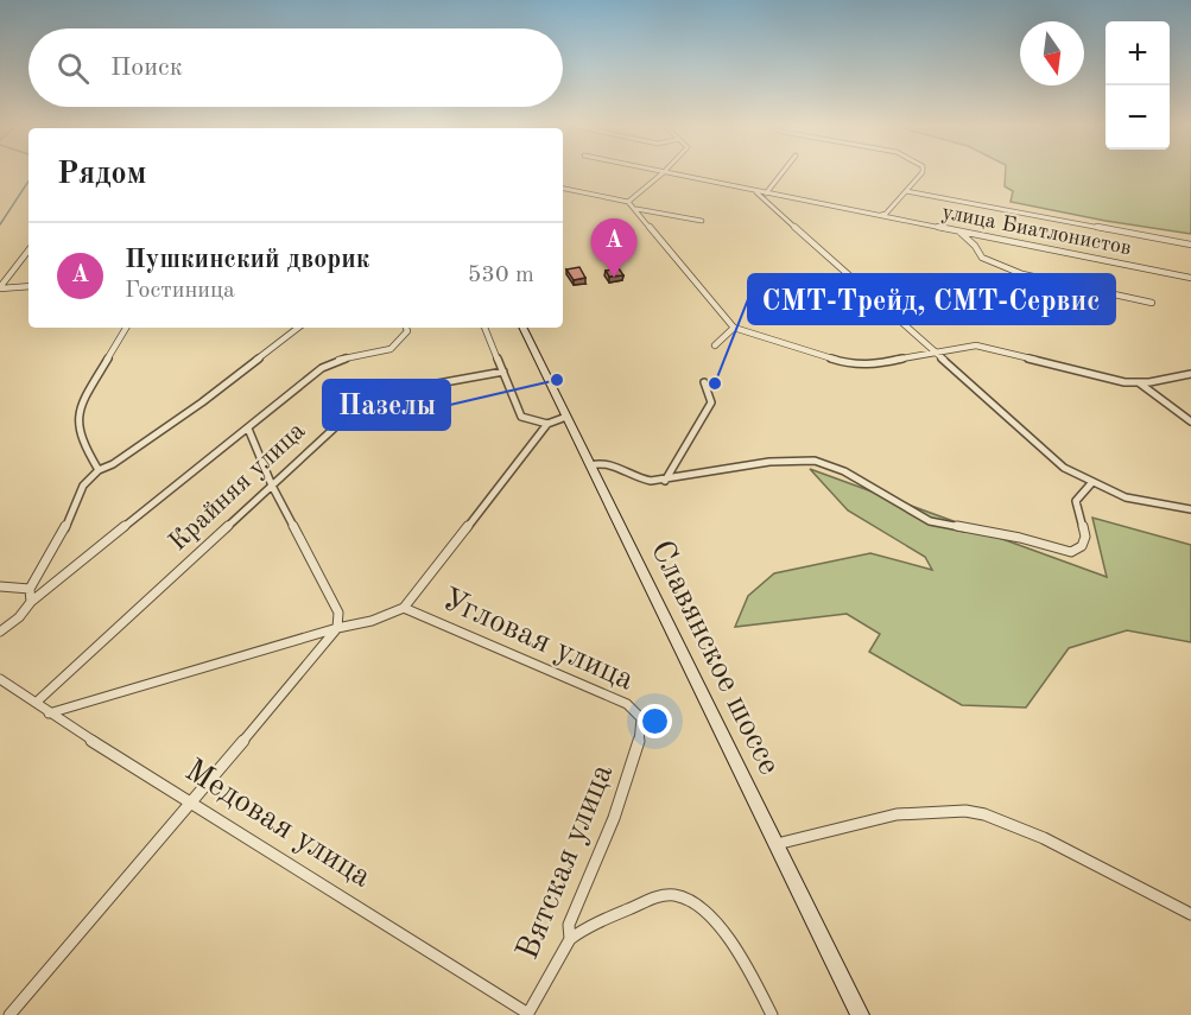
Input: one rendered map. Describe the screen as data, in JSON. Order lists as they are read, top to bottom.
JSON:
{
  "streets": {
    "main road": ["Славянское шоссе"],
    "street": [
      "улица Биатлонистов",
      "Крайняя улица",
      "Угловая улица",
      "Медовая улица",
      "Вятская улица"
    ]
  },
  "crossings": [
    ["Крайняя улица", "Медовая улица"],
    ["Угловая улица", "Вятская улица"],
    ["Медовая улица", "Вятская улица"]
  ],
  "places": ["Пазелы", "СМТ-Трейд, СМТ-Сервис"],
  "north": "bottom",
  "page": {
    "map_buttons": ["+", "−"],
    "search": "Поиск",
    "heading": "Рядом",
    "pins": "A",
    "list": [
      {
        "mark": "A",
        "name": "Пушкинский дворик",
        "note": "Гостиница",
        "value": "530 m"
      }
    ]
  }
}
